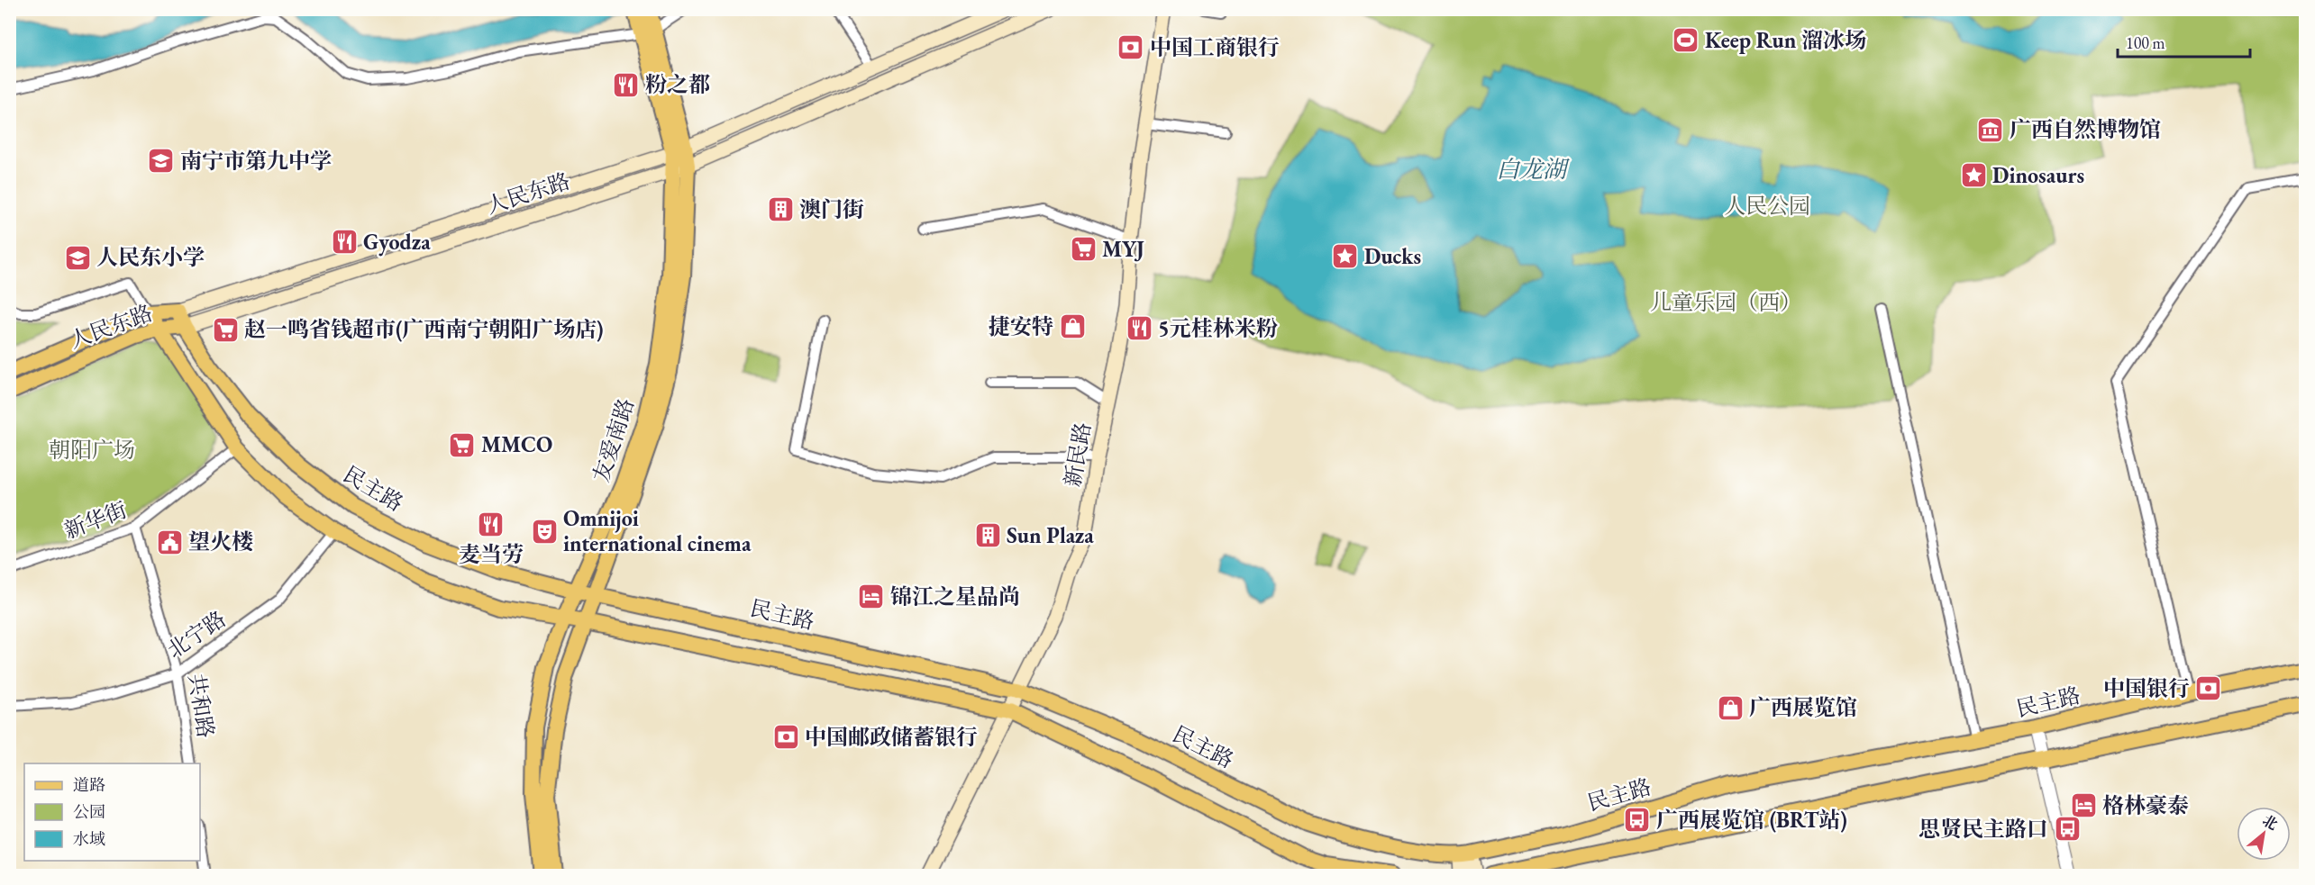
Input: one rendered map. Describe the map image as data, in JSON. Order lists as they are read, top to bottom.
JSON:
{
  "streets": {
    "main road": [
      "人民东路",
      "友爱南路",
      "新民路",
      "民主路"
    ],
    "street": ["新华街", "北宁路", "共和路"]
  },
  "crossings": [
    ["人民东路", "友爱南路"],
    ["人民东路", "民主路"],
    ["友爱南路", "民主路"],
    ["新民路", "民主路"],
    ["新华街", "共和路"],
    ["北宁路", "共和路"]
  ],
  "water": ["白龙湖"],
  "parks": ["人民公园", "儿童乐园（西）", "朝阳广场"],
  "places": {
    "sports": ["Keep Run 溜冰场"],
    "bank": ["中国工商银行", "中国银行", "中国邮政储蓄银行"],
    "restaurant": [
      "粉之都",
      "Gyodza",
      "5元桂林米粉",
      "麦当劳"
    ],
    "museum": ["广西自然博物馆"],
    "school or university": ["南宁市第九中学", "人民东小学"],
    "place": ["Dinosaurs", "Ducks"],
    "building": ["澳门街", "Sun Plaza"],
    "supermarket": ["MYJ", "赵一鸣省钱超市(广西南宁朝阳广场店)", "MMCO"],
    "shop": ["捷安特", "广西展览馆"],
    "theatre": ["Omnijoi international cinema"],
    "public building": ["望火楼"],
    "hotel": ["锦江之星品尚", "格林豪泰"],
    "bus stop": ["广西展览馆 (BRT站)", "思贤民主路口"]
  },
  "legend": ["道路", "公园", "水域"],
  "scale_bar": "100 m",
  "north": "top right"
}
